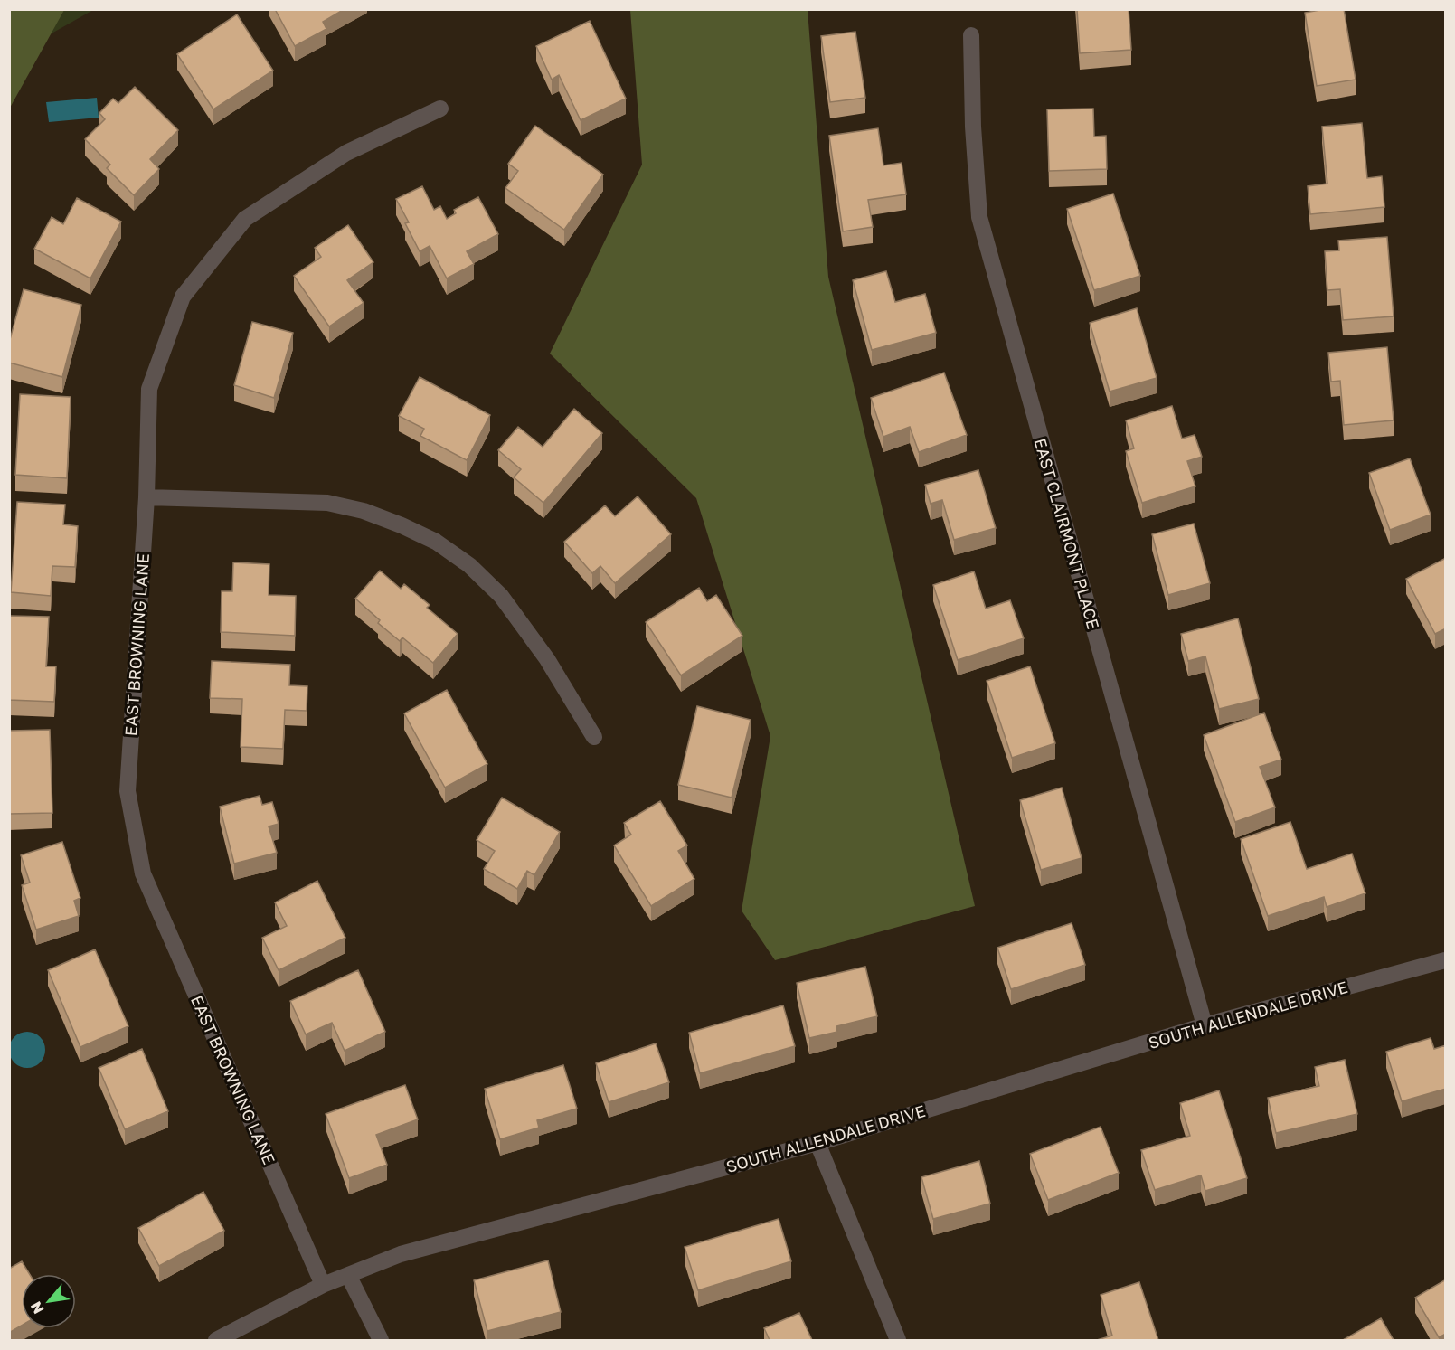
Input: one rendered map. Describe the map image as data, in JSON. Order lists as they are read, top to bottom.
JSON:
{
  "streets": {
    "street": ["EAST CLAIRMONT PLACE", "EAST BROWNING LANE", "SOUTH ALLENDALE DRIVE"]
  },
  "crossings": [
    ["EAST CLAIRMONT PLACE", "SOUTH ALLENDALE DRIVE"],
    ["EAST BROWNING LANE", "SOUTH ALLENDALE DRIVE"]
  ],
  "north": "bottom left"
}
